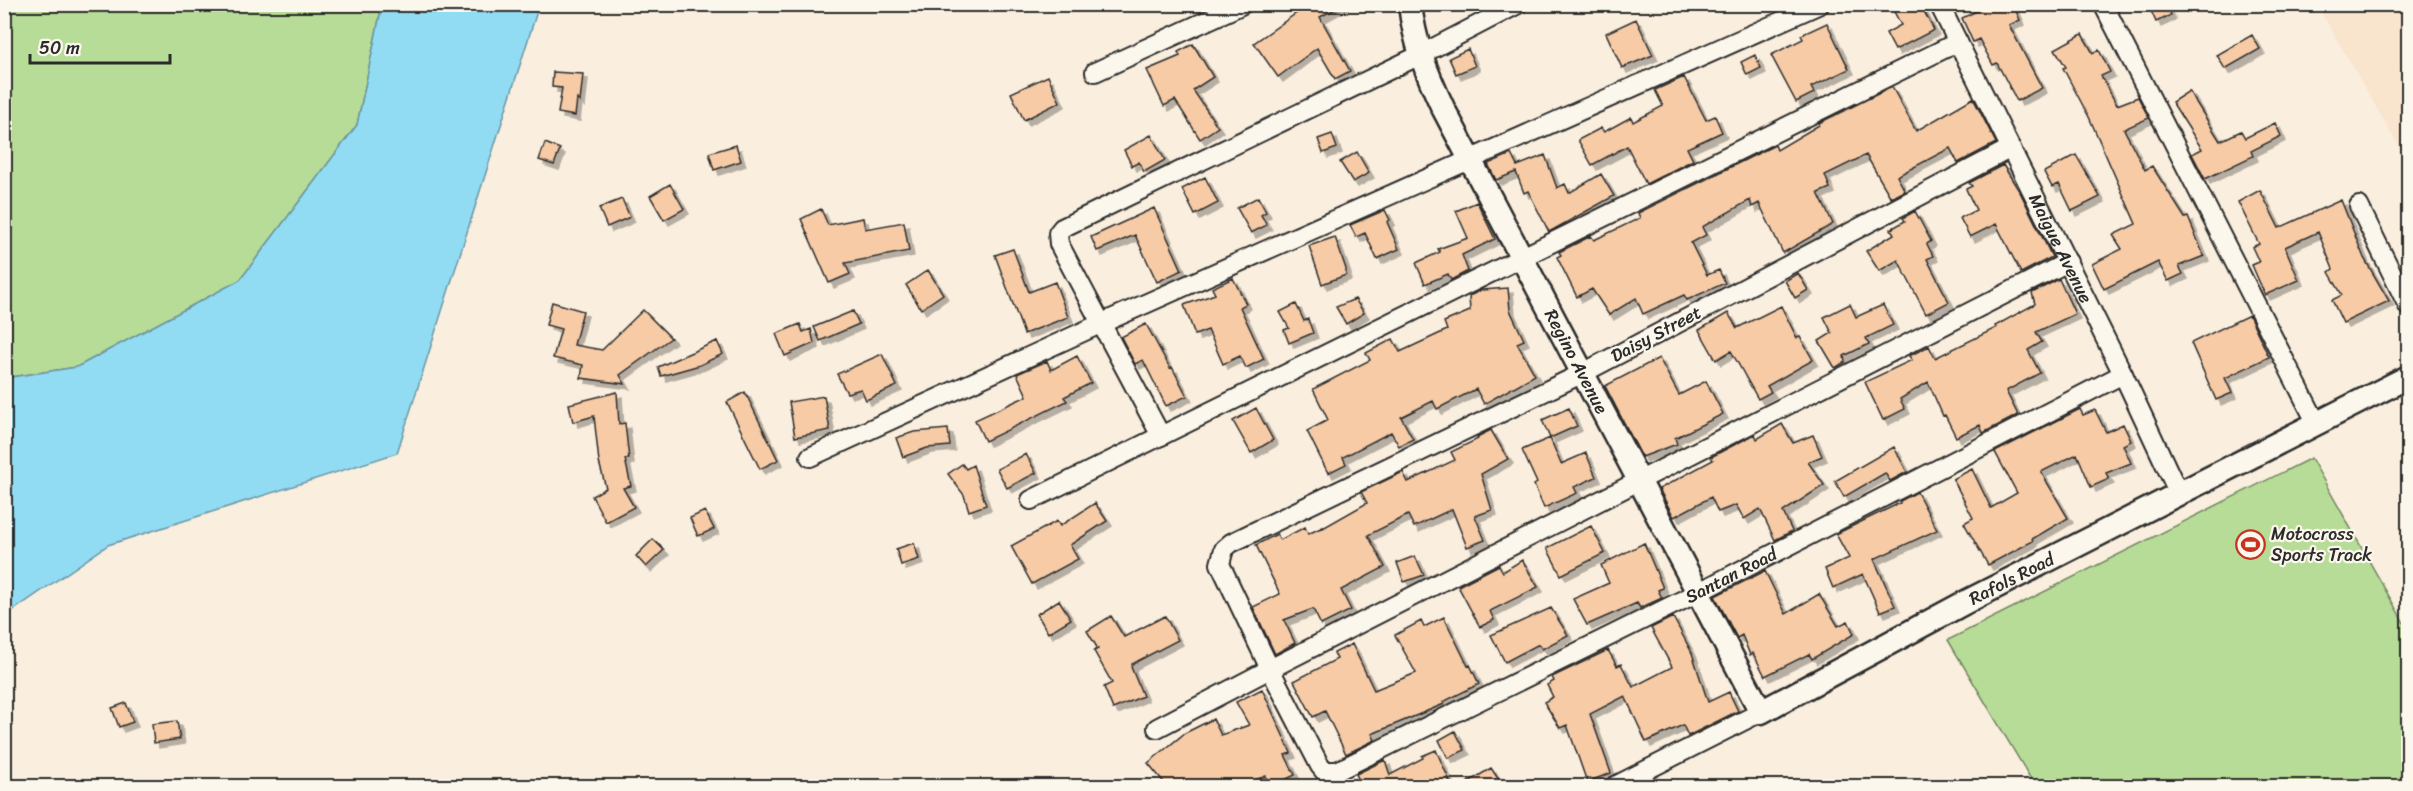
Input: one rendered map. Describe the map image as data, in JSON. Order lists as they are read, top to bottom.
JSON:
{
  "streets": {
    "street": [
      "Maigue Avenue",
      "Daisy Street",
      "Regino Avenue",
      "Santan Road",
      "Rafols Road"
    ]
  },
  "crossings": [
    ["Maigue Avenue", "Daisy Street"],
    ["Maigue Avenue", "Santan Road"],
    ["Maigue Avenue", "Rafols Road"],
    ["Daisy Street", "Regino Avenue"],
    ["Daisy Street", "Santan Road"],
    ["Regino Avenue", "Santan Road"],
    ["Regino Avenue", "Rafols Road"]
  ],
  "places": {
    "sports": ["Motocross Sports Track"]
  },
  "scale_bar": "50 m"
}
